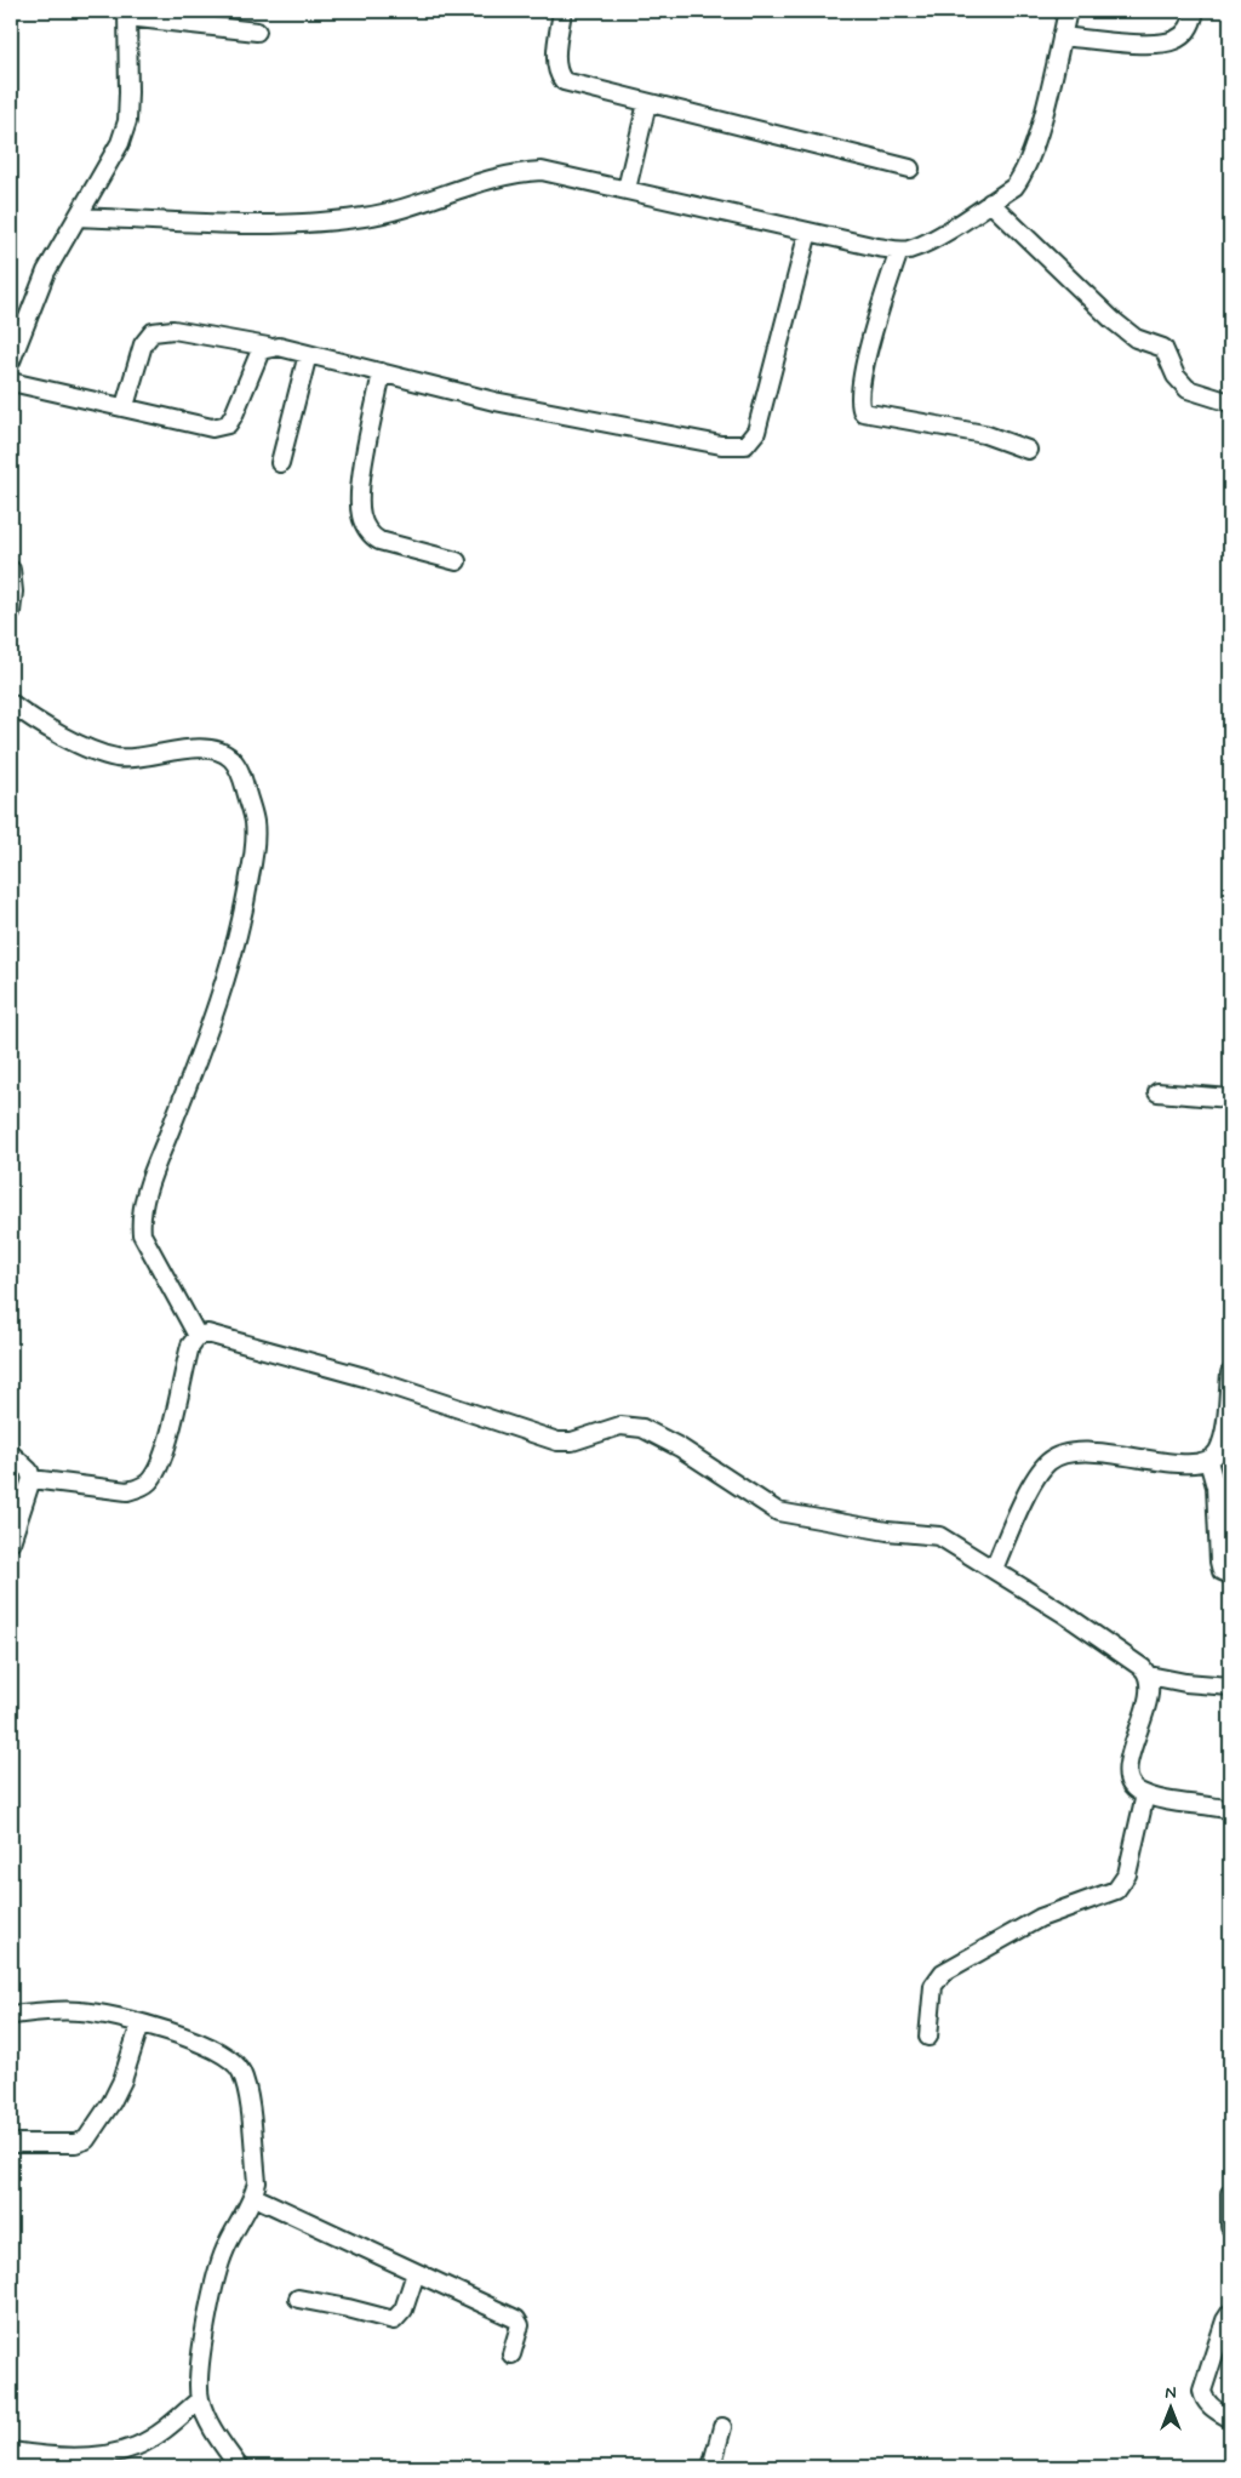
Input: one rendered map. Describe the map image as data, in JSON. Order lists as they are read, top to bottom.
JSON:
{
  "north": "top"
}
